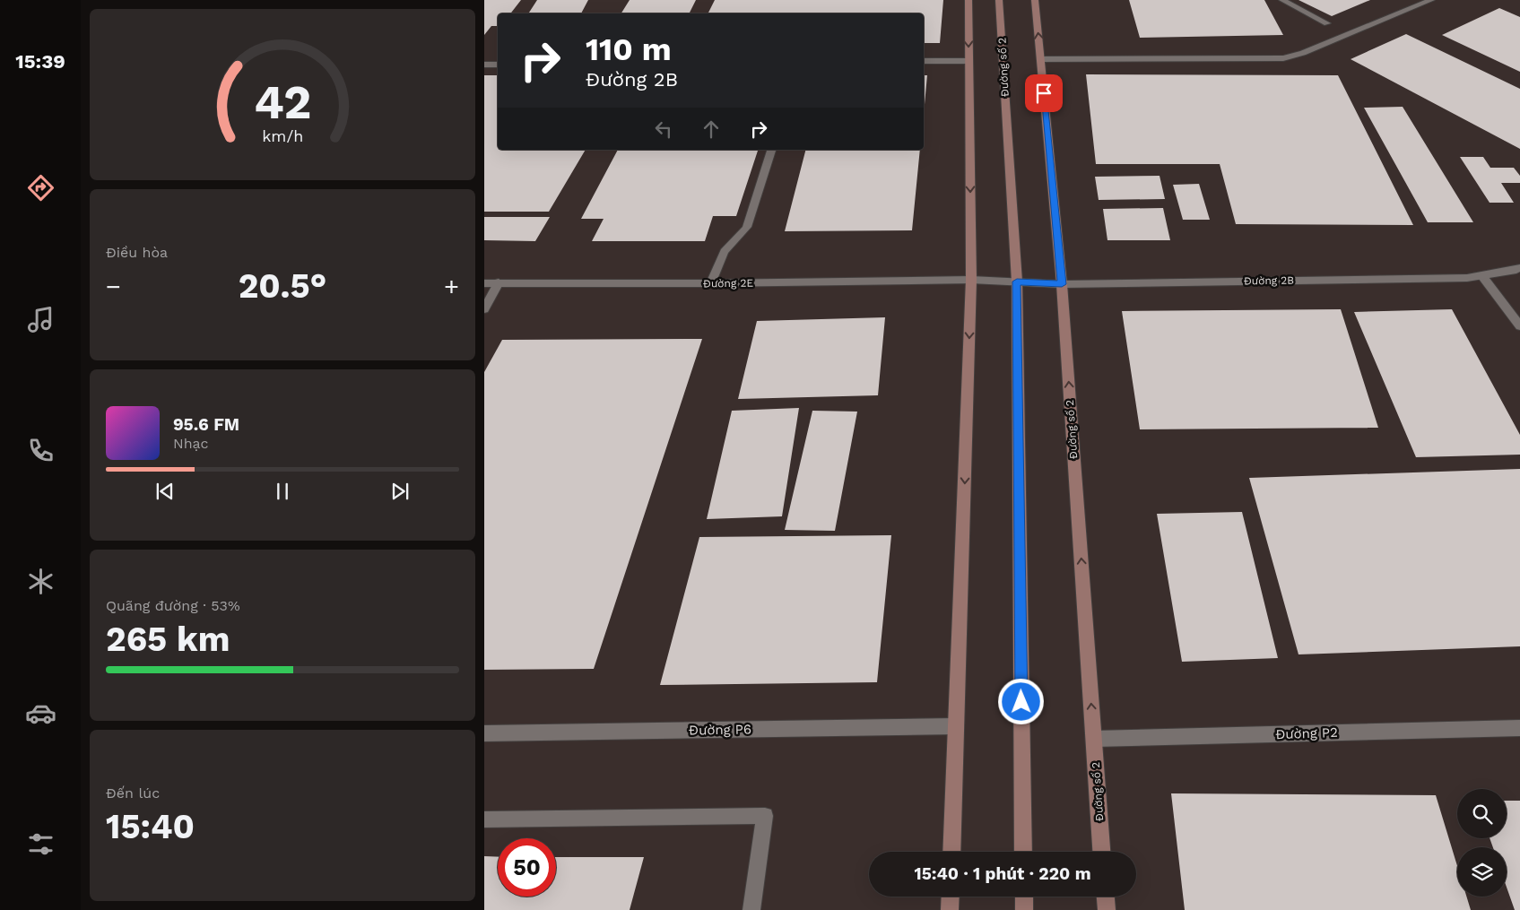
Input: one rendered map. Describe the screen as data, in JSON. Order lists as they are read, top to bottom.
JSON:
{
  "streets": {
    "main road": ["Đường số 2"],
    "street": [
      "Đường 2B",
      "Đường 2E",
      "Đường P6",
      "Đường P2"
    ]
  },
  "crossings": [
    ["Đường số 2", "Đường 2B"],
    ["Đường số 2", "Đường 2E"],
    ["Đường số 2", "Đường P2"],
    ["Đường 2B", "Đường 2E"]
  ],
  "page": {
    "tabs": "15:39",
    "turn": ["110 m", "Đường 2B"],
    "tile": [
      "Điều hòa",
      ["Quãng đường · 53%", "265 km"],
      ["Đến lúc", "15:40"]
    ],
    "heat": ["−", "20.5°", "+"],
    "song": ["95.6 FM", "Nhạc"],
    "limit": "50",
    "trip": "15:40 · 1 phút · 220 m",
    "gauge": ["42", "km/h"]
  }
}
